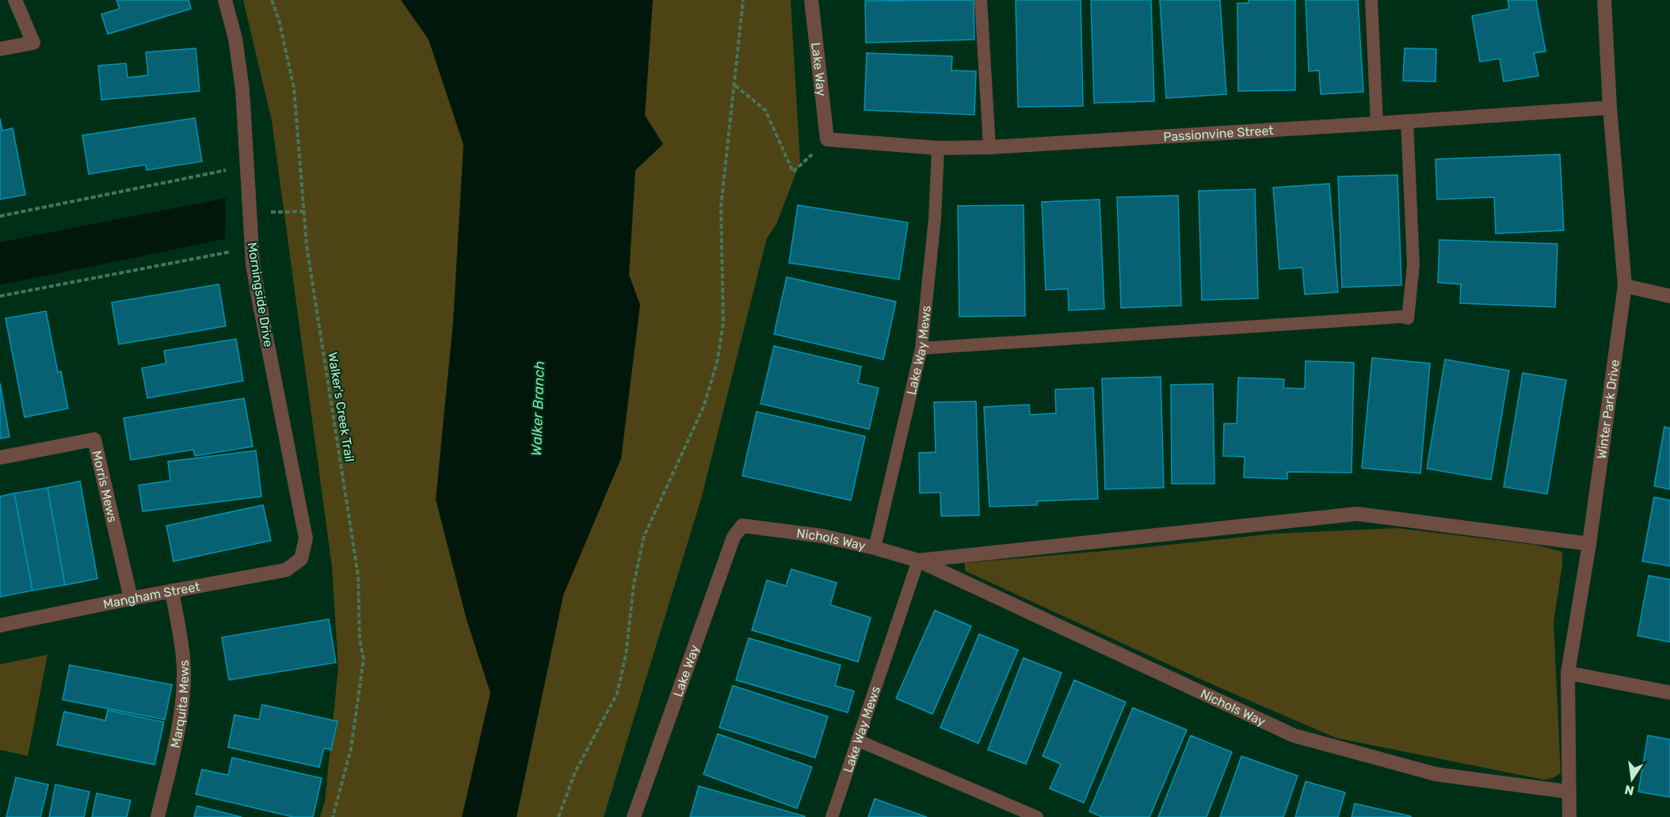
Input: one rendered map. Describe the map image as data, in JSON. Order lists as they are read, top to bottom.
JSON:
{
  "streets": {
    "street": [
      "Lake Way",
      "Passionvine Street",
      "Morningside Drive",
      "Winter Park Drive",
      "Morris Mews",
      "Nichols Way",
      "Mangham Street",
      "Marquita Mews"
    ],
    "lane": ["Lake Way Mews"],
    "path": ["Walker's Creek Trail"]
  },
  "crossings": [
    ["Lake Way", "Passionvine Street"],
    ["Lake Way", "Nichols Way"],
    ["Passionvine Street", "Lake Way Mews"],
    ["Passionvine Street", "Winter Park Drive"],
    ["Morningside Drive", "Mangham Street"],
    ["Lake Way Mews", "Nichols Way"],
    ["Winter Park Drive", "Nichols Way"],
    ["Morris Mews", "Mangham Street"],
    ["Mangham Street", "Marquita Mews"]
  ],
  "water": ["Walker Branch"],
  "north": "bottom"
}
